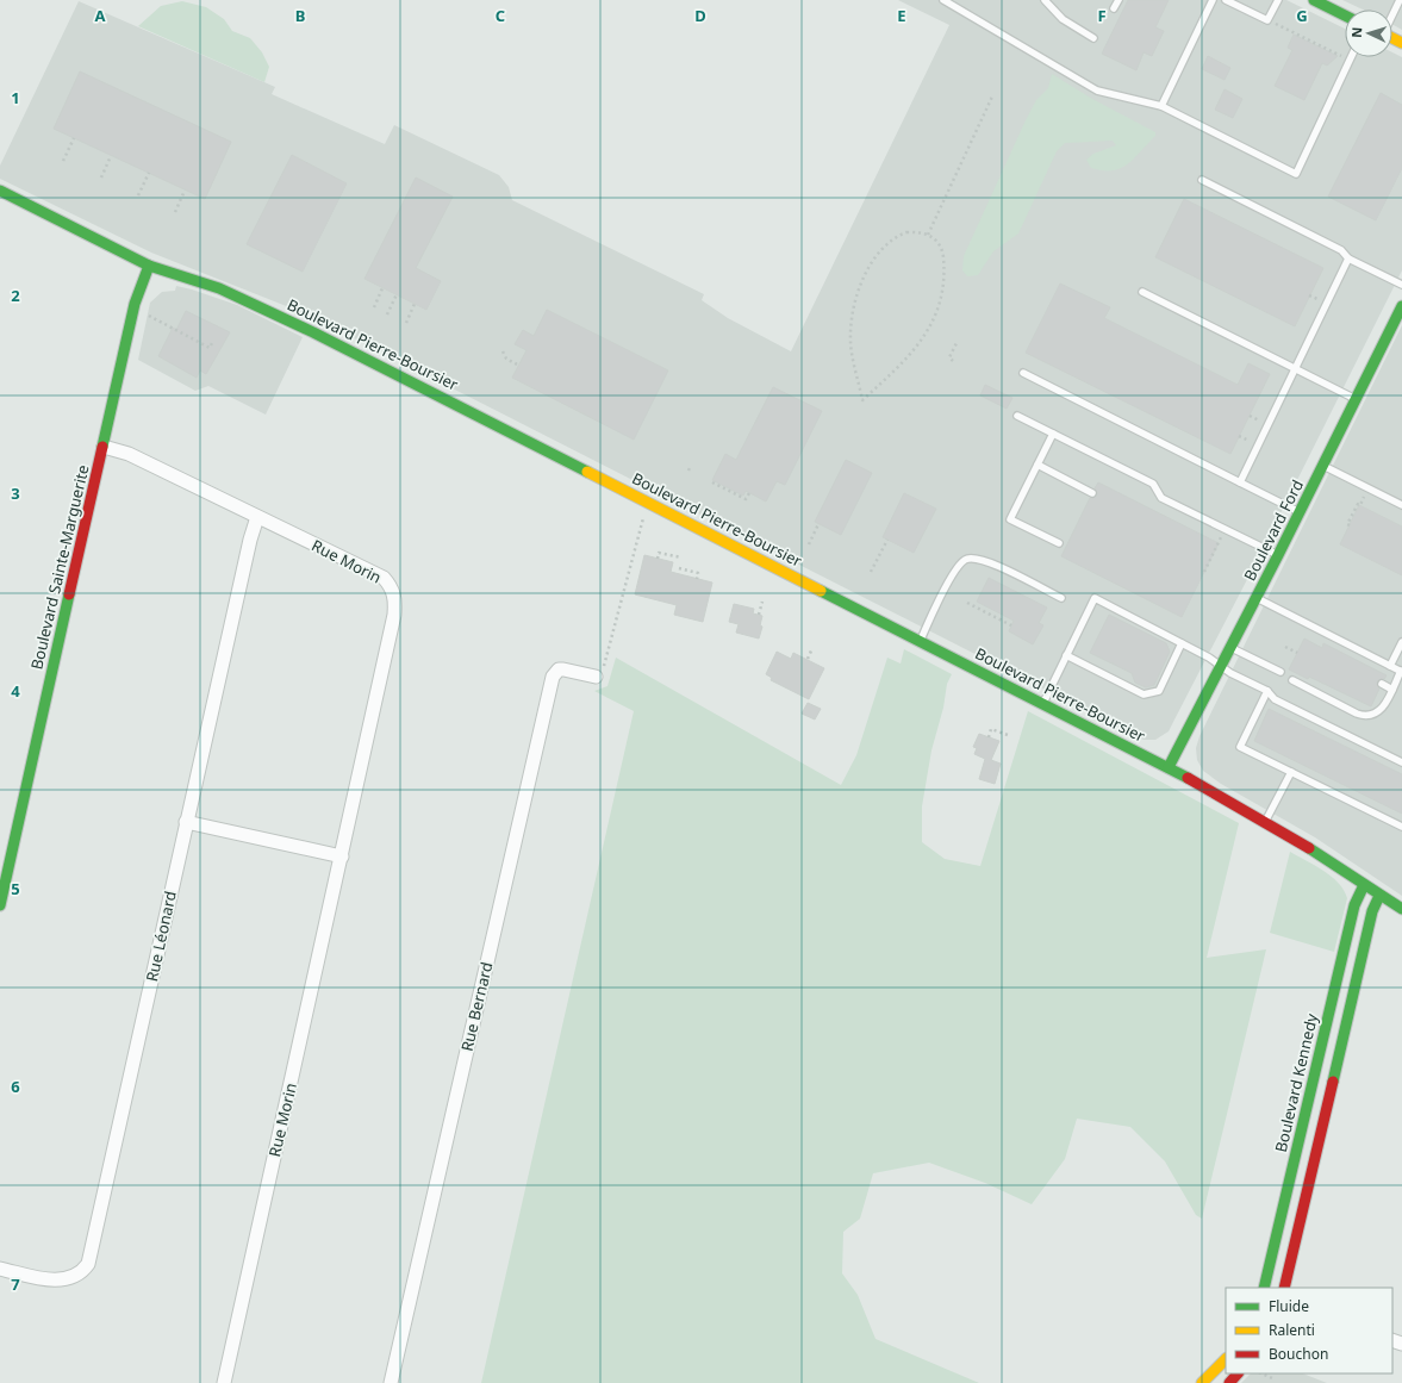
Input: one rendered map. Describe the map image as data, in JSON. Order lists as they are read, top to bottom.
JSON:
{
  "streets": {
    "street": [
      "Boulevard Pierre-Boursier",
      "Boulevard Ford",
      "Rue Morin",
      "Boulevard Sainte-Marguerite",
      "Rue Léonard",
      "Rue Bernard",
      "Boulevard Kennedy"
    ]
  },
  "crossings": [
    ["Boulevard Pierre-Boursier", "Boulevard Ford"],
    ["Boulevard Pierre-Boursier", "Boulevard Sainte-Marguerite"],
    ["Boulevard Pierre-Boursier", "Boulevard Kennedy"],
    ["Rue Morin", "Boulevard Sainte-Marguerite"],
    ["Rue Morin", "Rue Léonard"]
  ],
  "legend": ["Fluide", "Ralenti", "Bouchon"],
  "north": "left",
  "grid": {
    "columns": [
      "A",
      "B",
      "C",
      "D",
      "E",
      "F",
      "G"
    ],
    "rows": [
      "1",
      "2",
      "3",
      "4",
      "5",
      "6",
      "7"
    ]
  }
}
